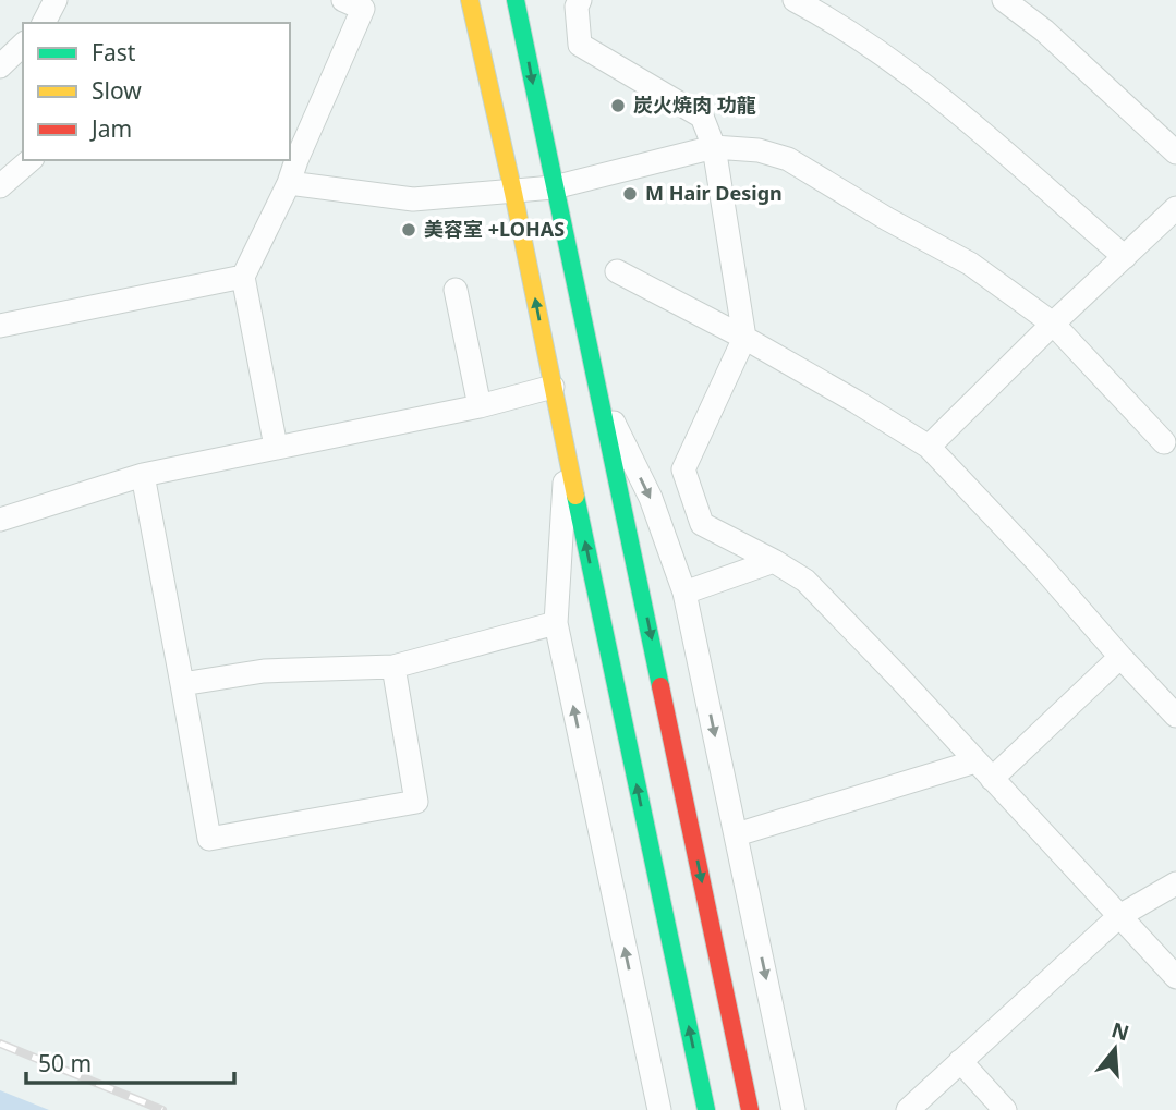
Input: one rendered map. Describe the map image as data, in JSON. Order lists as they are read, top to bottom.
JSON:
{
  "places": ["炭火焼肉 功龍", "M Hair Design", "美容室 +LOHAS"],
  "legend": ["Fast", "Slow", "Jam"],
  "scale_bar": "50 m",
  "north": "top"
}
